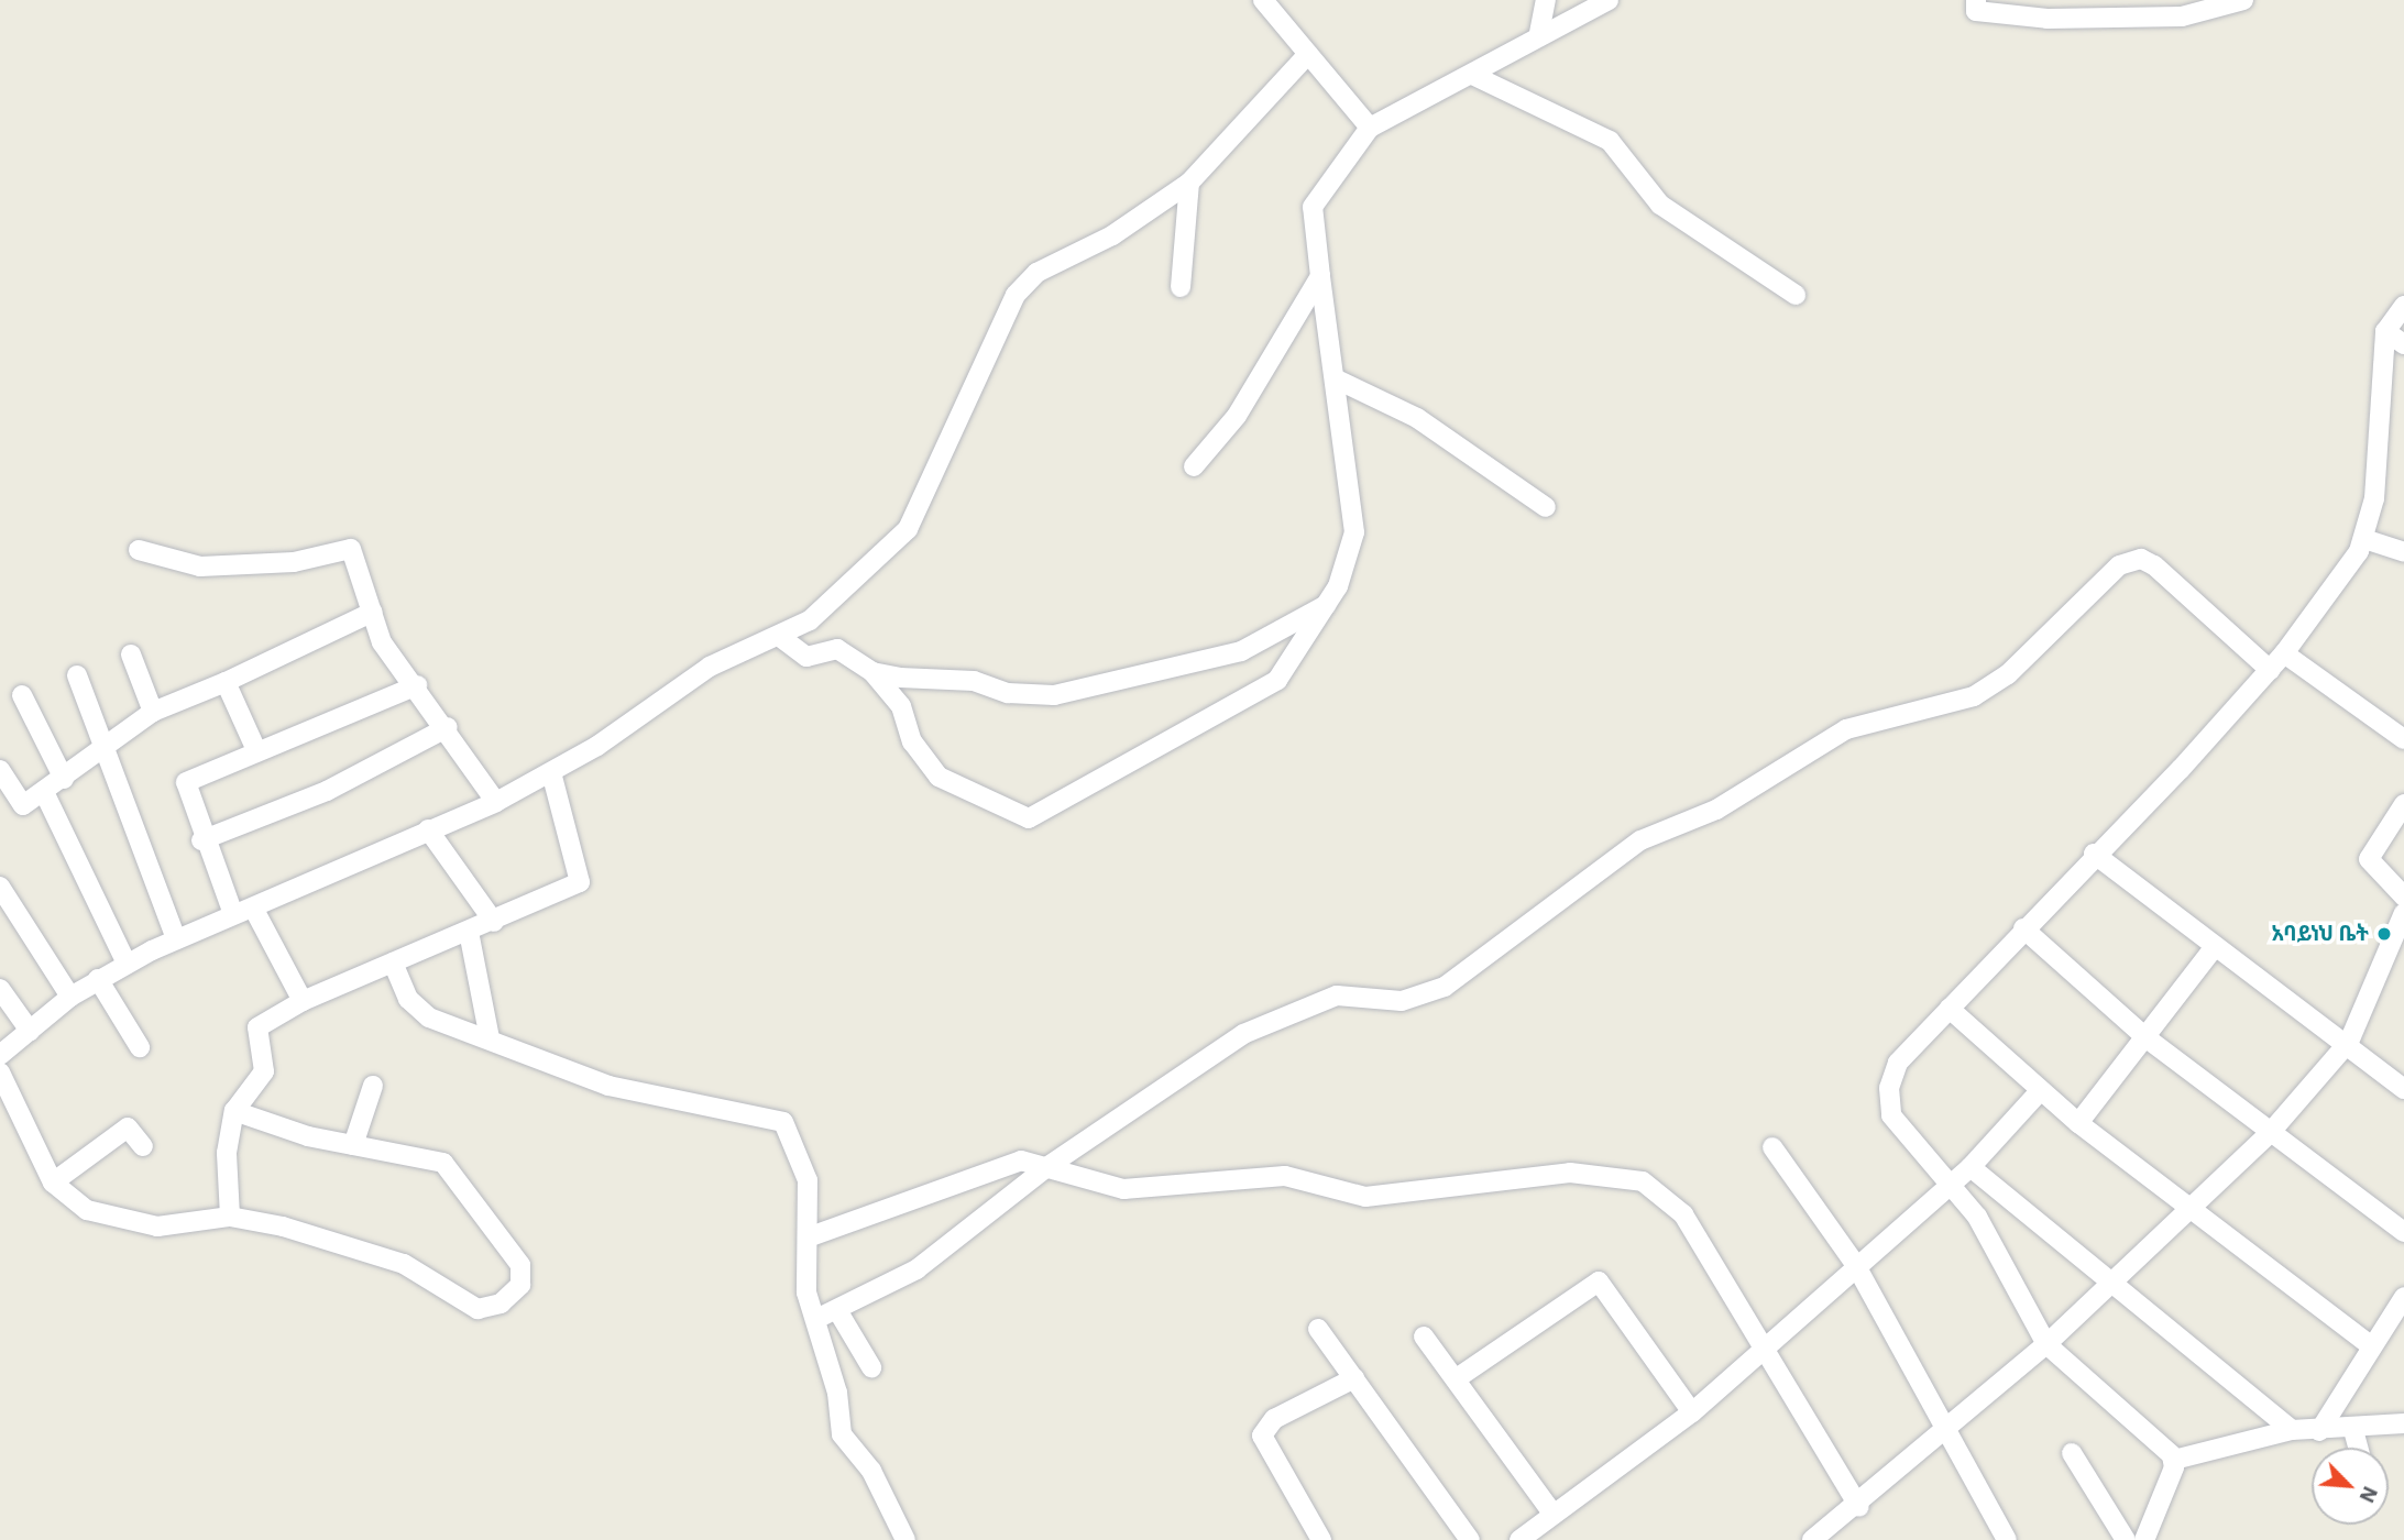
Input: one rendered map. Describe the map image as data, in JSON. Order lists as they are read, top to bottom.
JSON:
{
  "places": ["አባይነህ ቤት"],
  "north": "bottom right"
}
